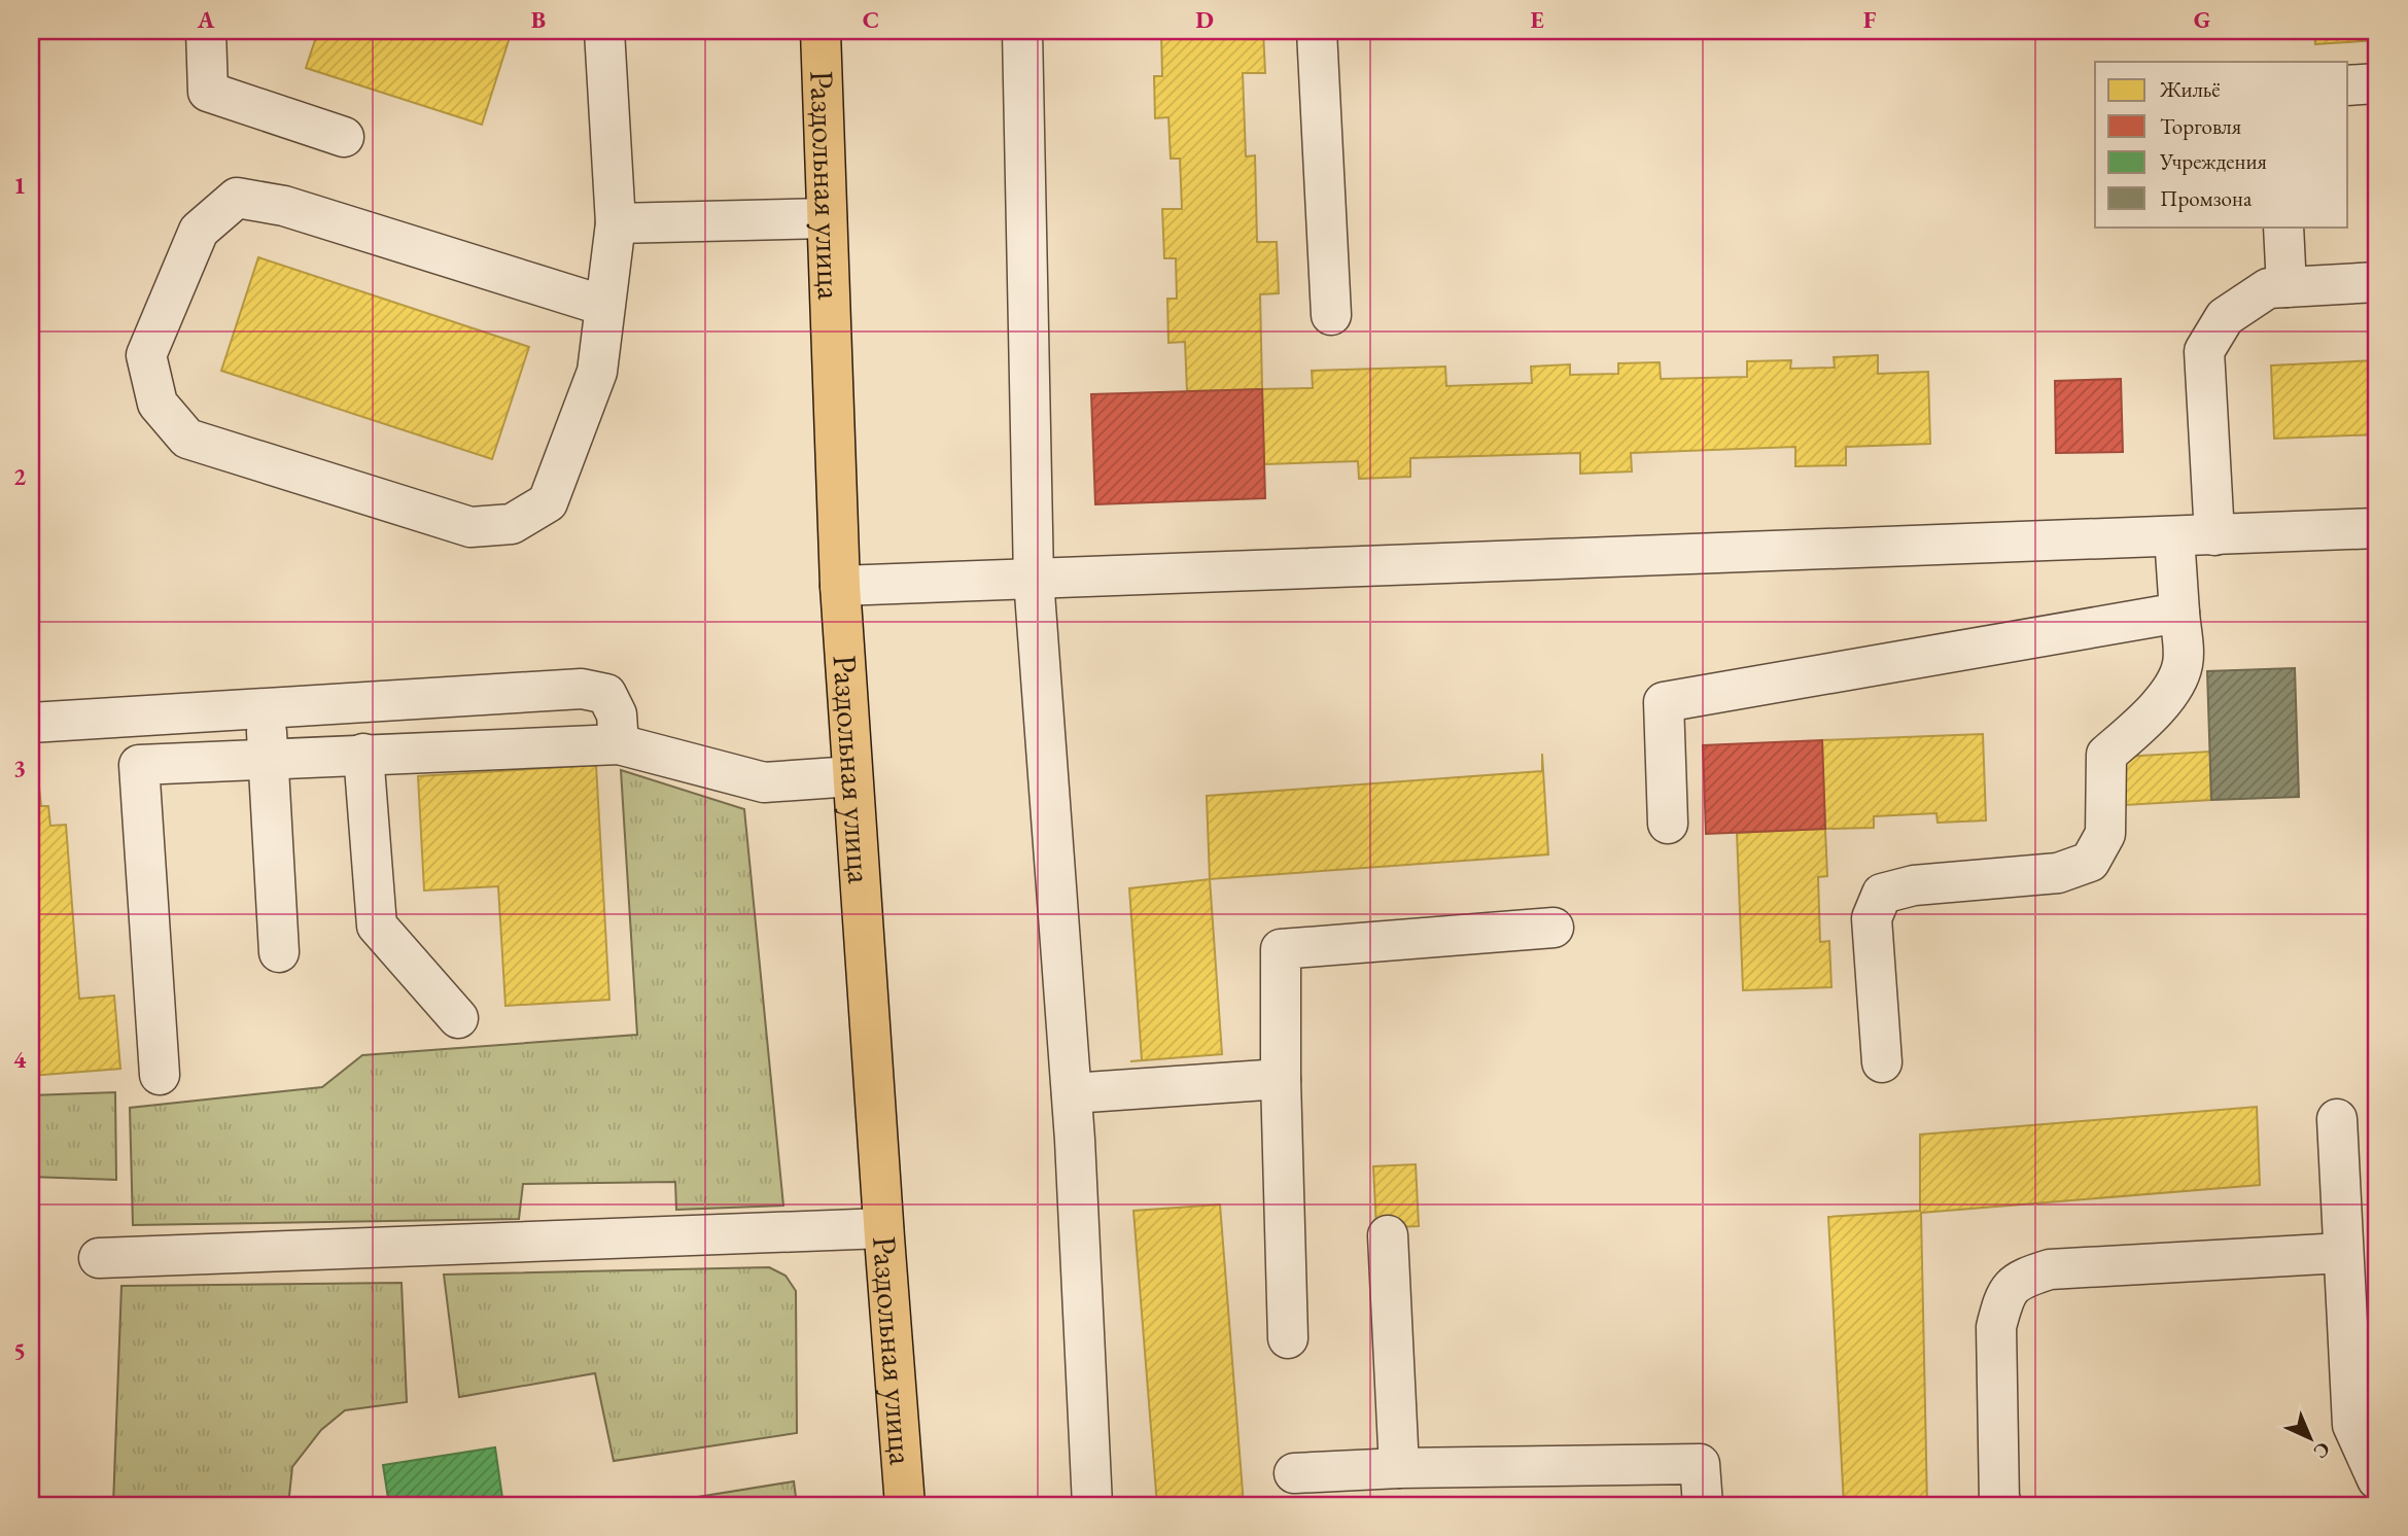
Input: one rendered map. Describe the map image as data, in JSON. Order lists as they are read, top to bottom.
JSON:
{
  "streets": {
    "main road": ["Раздольная улица"]
  },
  "legend": [
    "Жильё",
    "Торговля",
    "Учреждения",
    "Промзона"
  ],
  "north": "bottom right",
  "grid": {
    "columns": [
      "A",
      "B",
      "C",
      "D",
      "E",
      "F",
      "G"
    ],
    "rows": [
      "1",
      "2",
      "3",
      "4",
      "5"
    ]
  }
}
